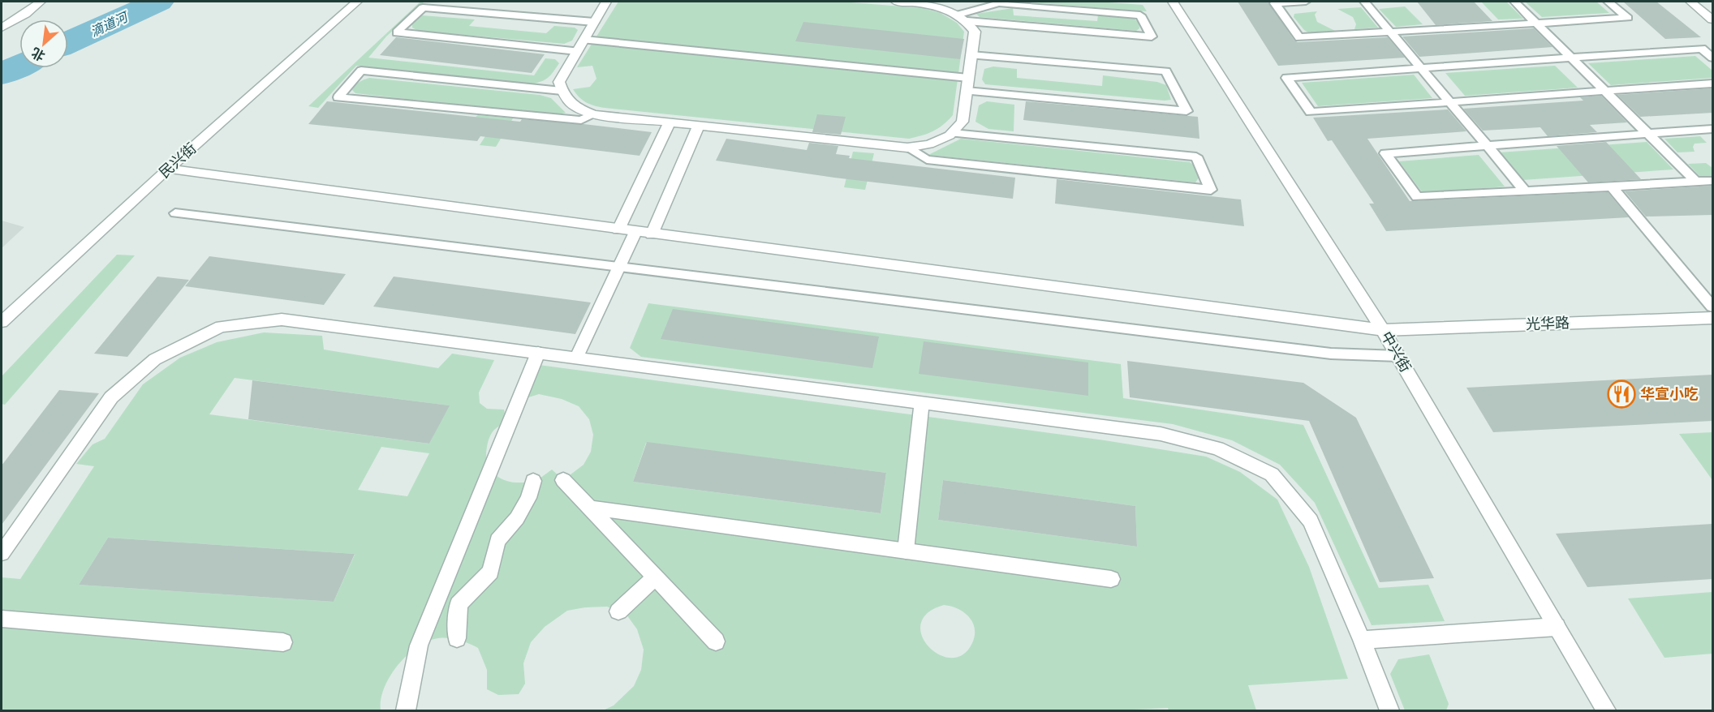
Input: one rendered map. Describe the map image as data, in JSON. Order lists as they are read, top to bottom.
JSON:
{
  "streets": {
    "street": ["民兴街", "光华路", "中兴街"]
  },
  "crossings": [
    ["民兴街", "光华路"],
    ["光华路", "中兴街"]
  ],
  "water": ["滴道河"],
  "places": {
    "restaurant": ["华宣小吃"]
  },
  "north": "bottom left"
}
